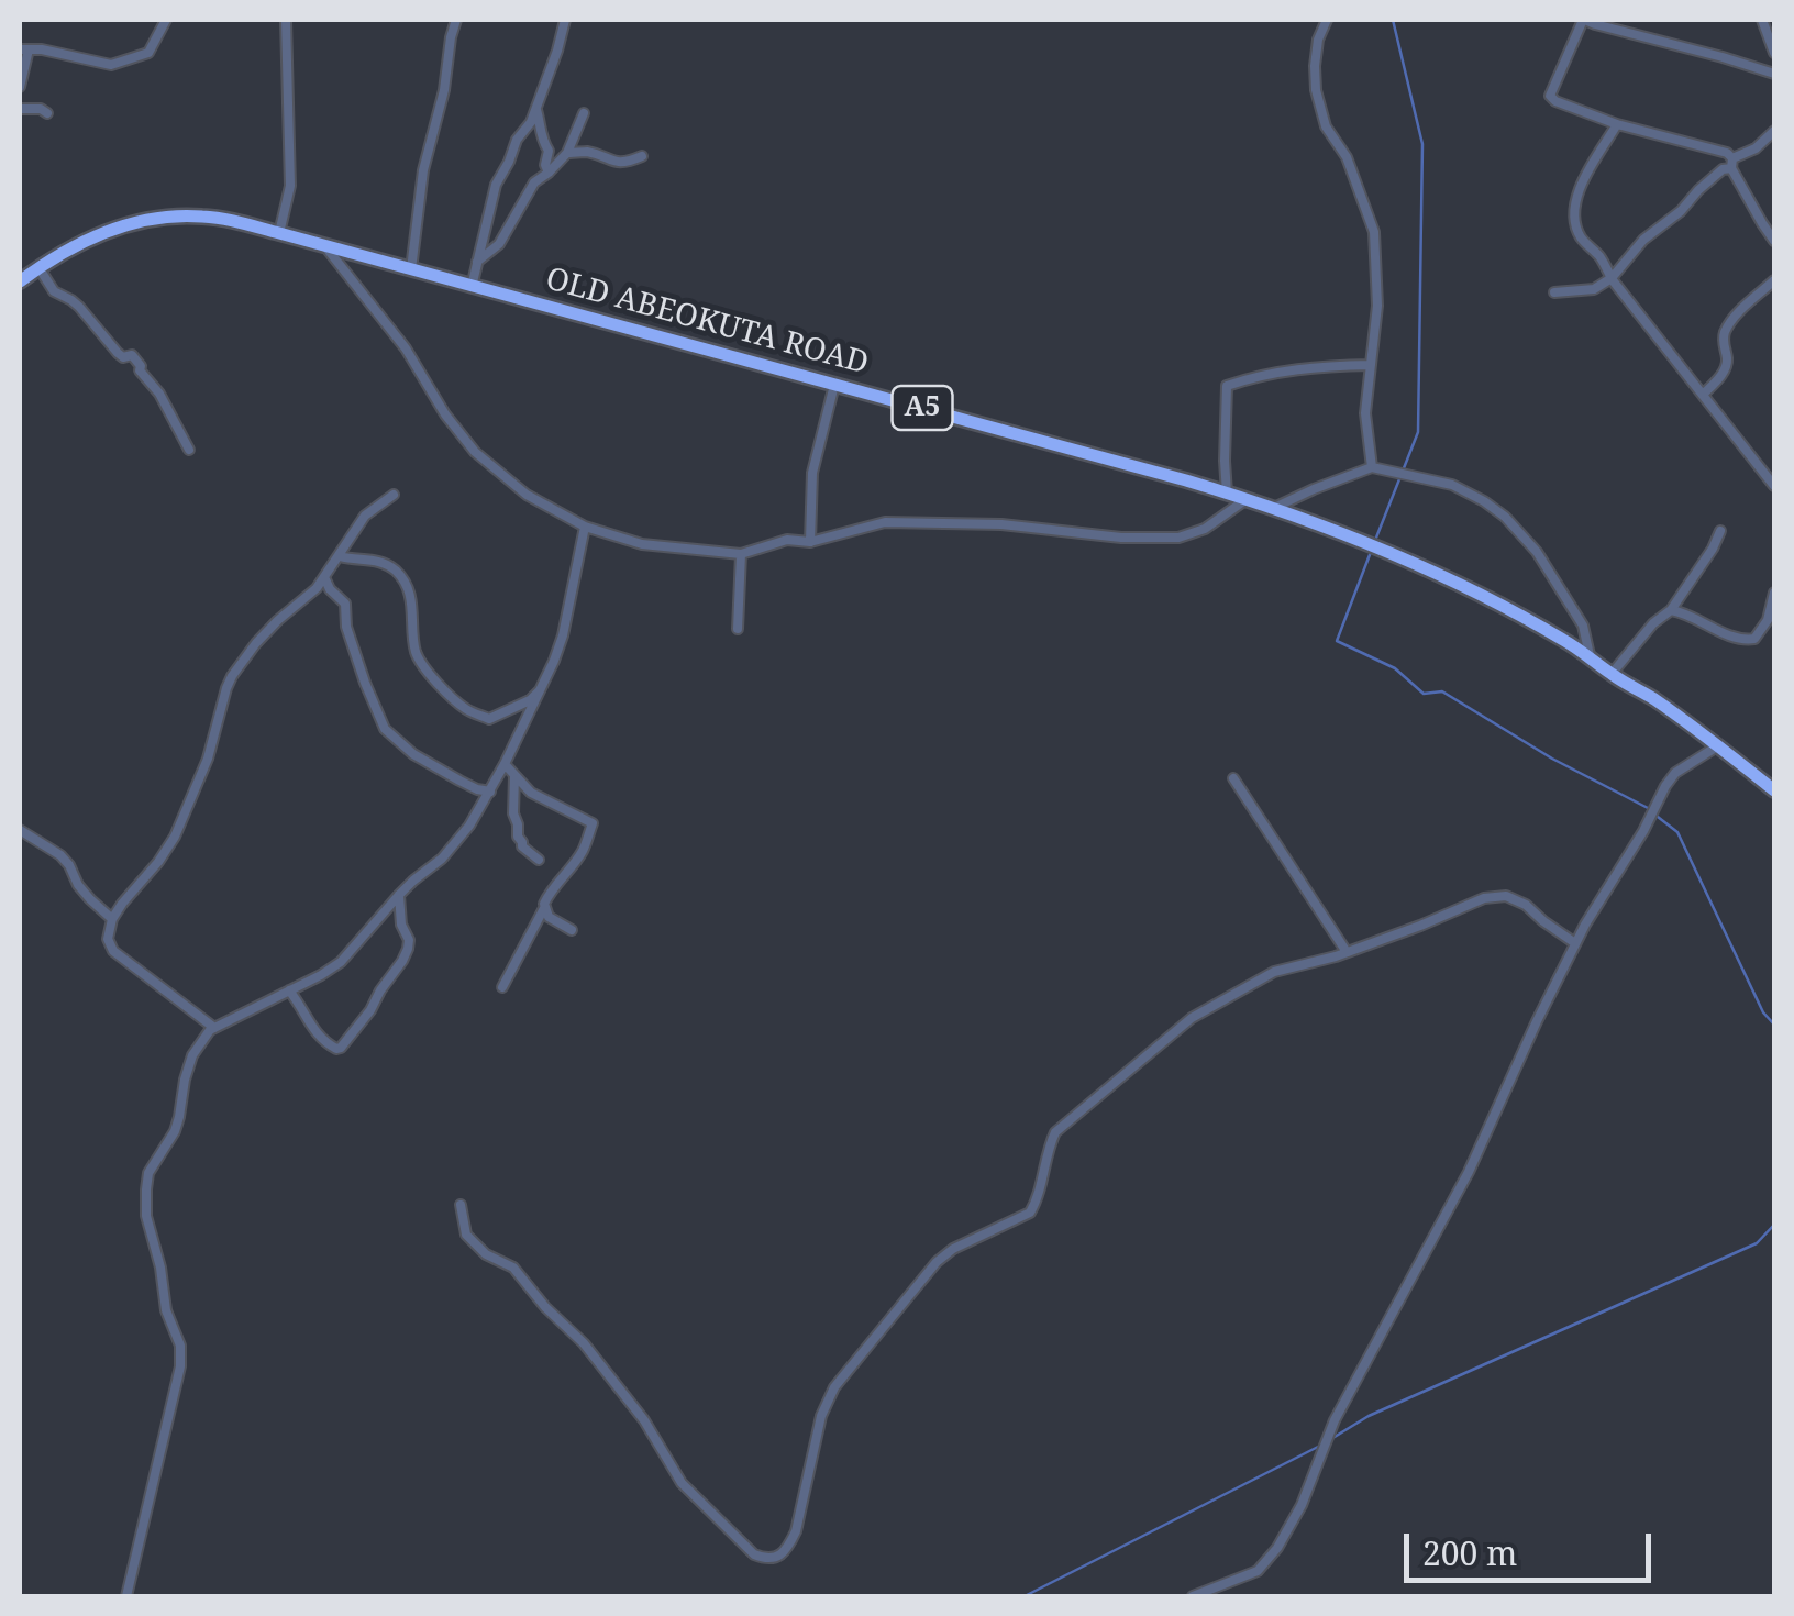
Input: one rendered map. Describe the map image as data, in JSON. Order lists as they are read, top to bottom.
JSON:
{
  "streets": {
    "highway": ["OLD ABEOKUTA ROAD", "A5"]
  },
  "scale_bar": "200 m"
}
